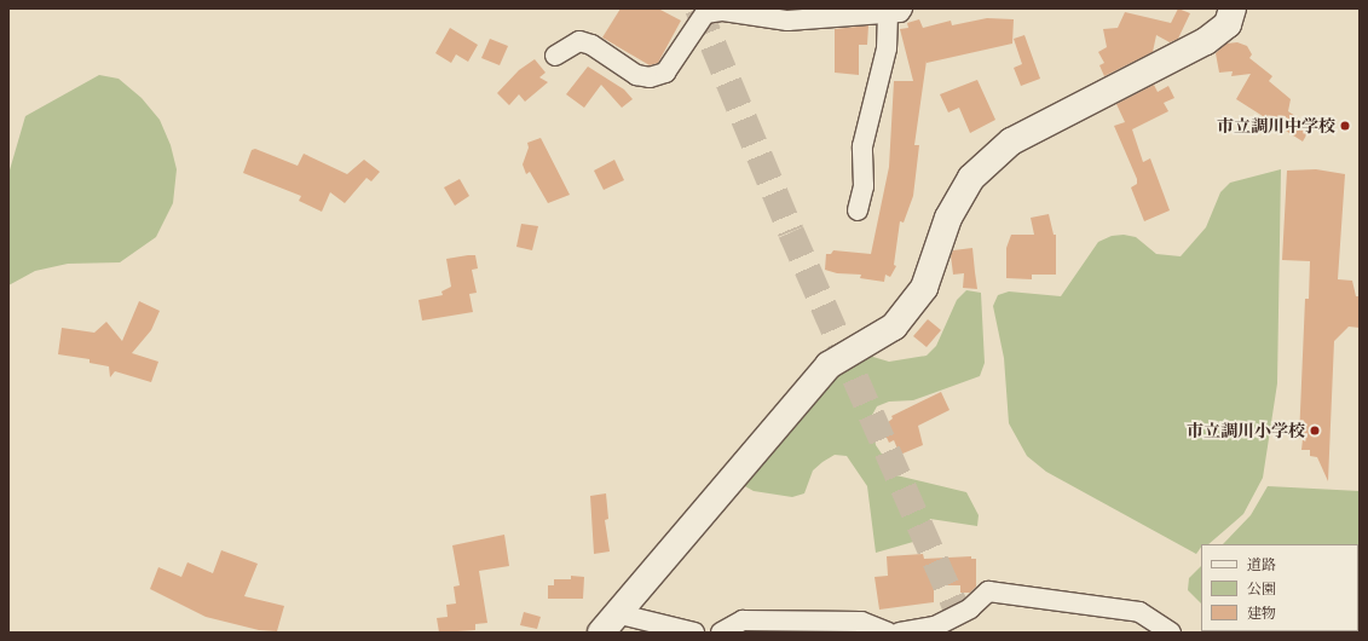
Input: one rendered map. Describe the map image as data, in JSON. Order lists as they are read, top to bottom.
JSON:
{
  "places": ["市立調川中学校", "市立調川小学校"],
  "legend": ["道路", "公園", "建物"]
}
